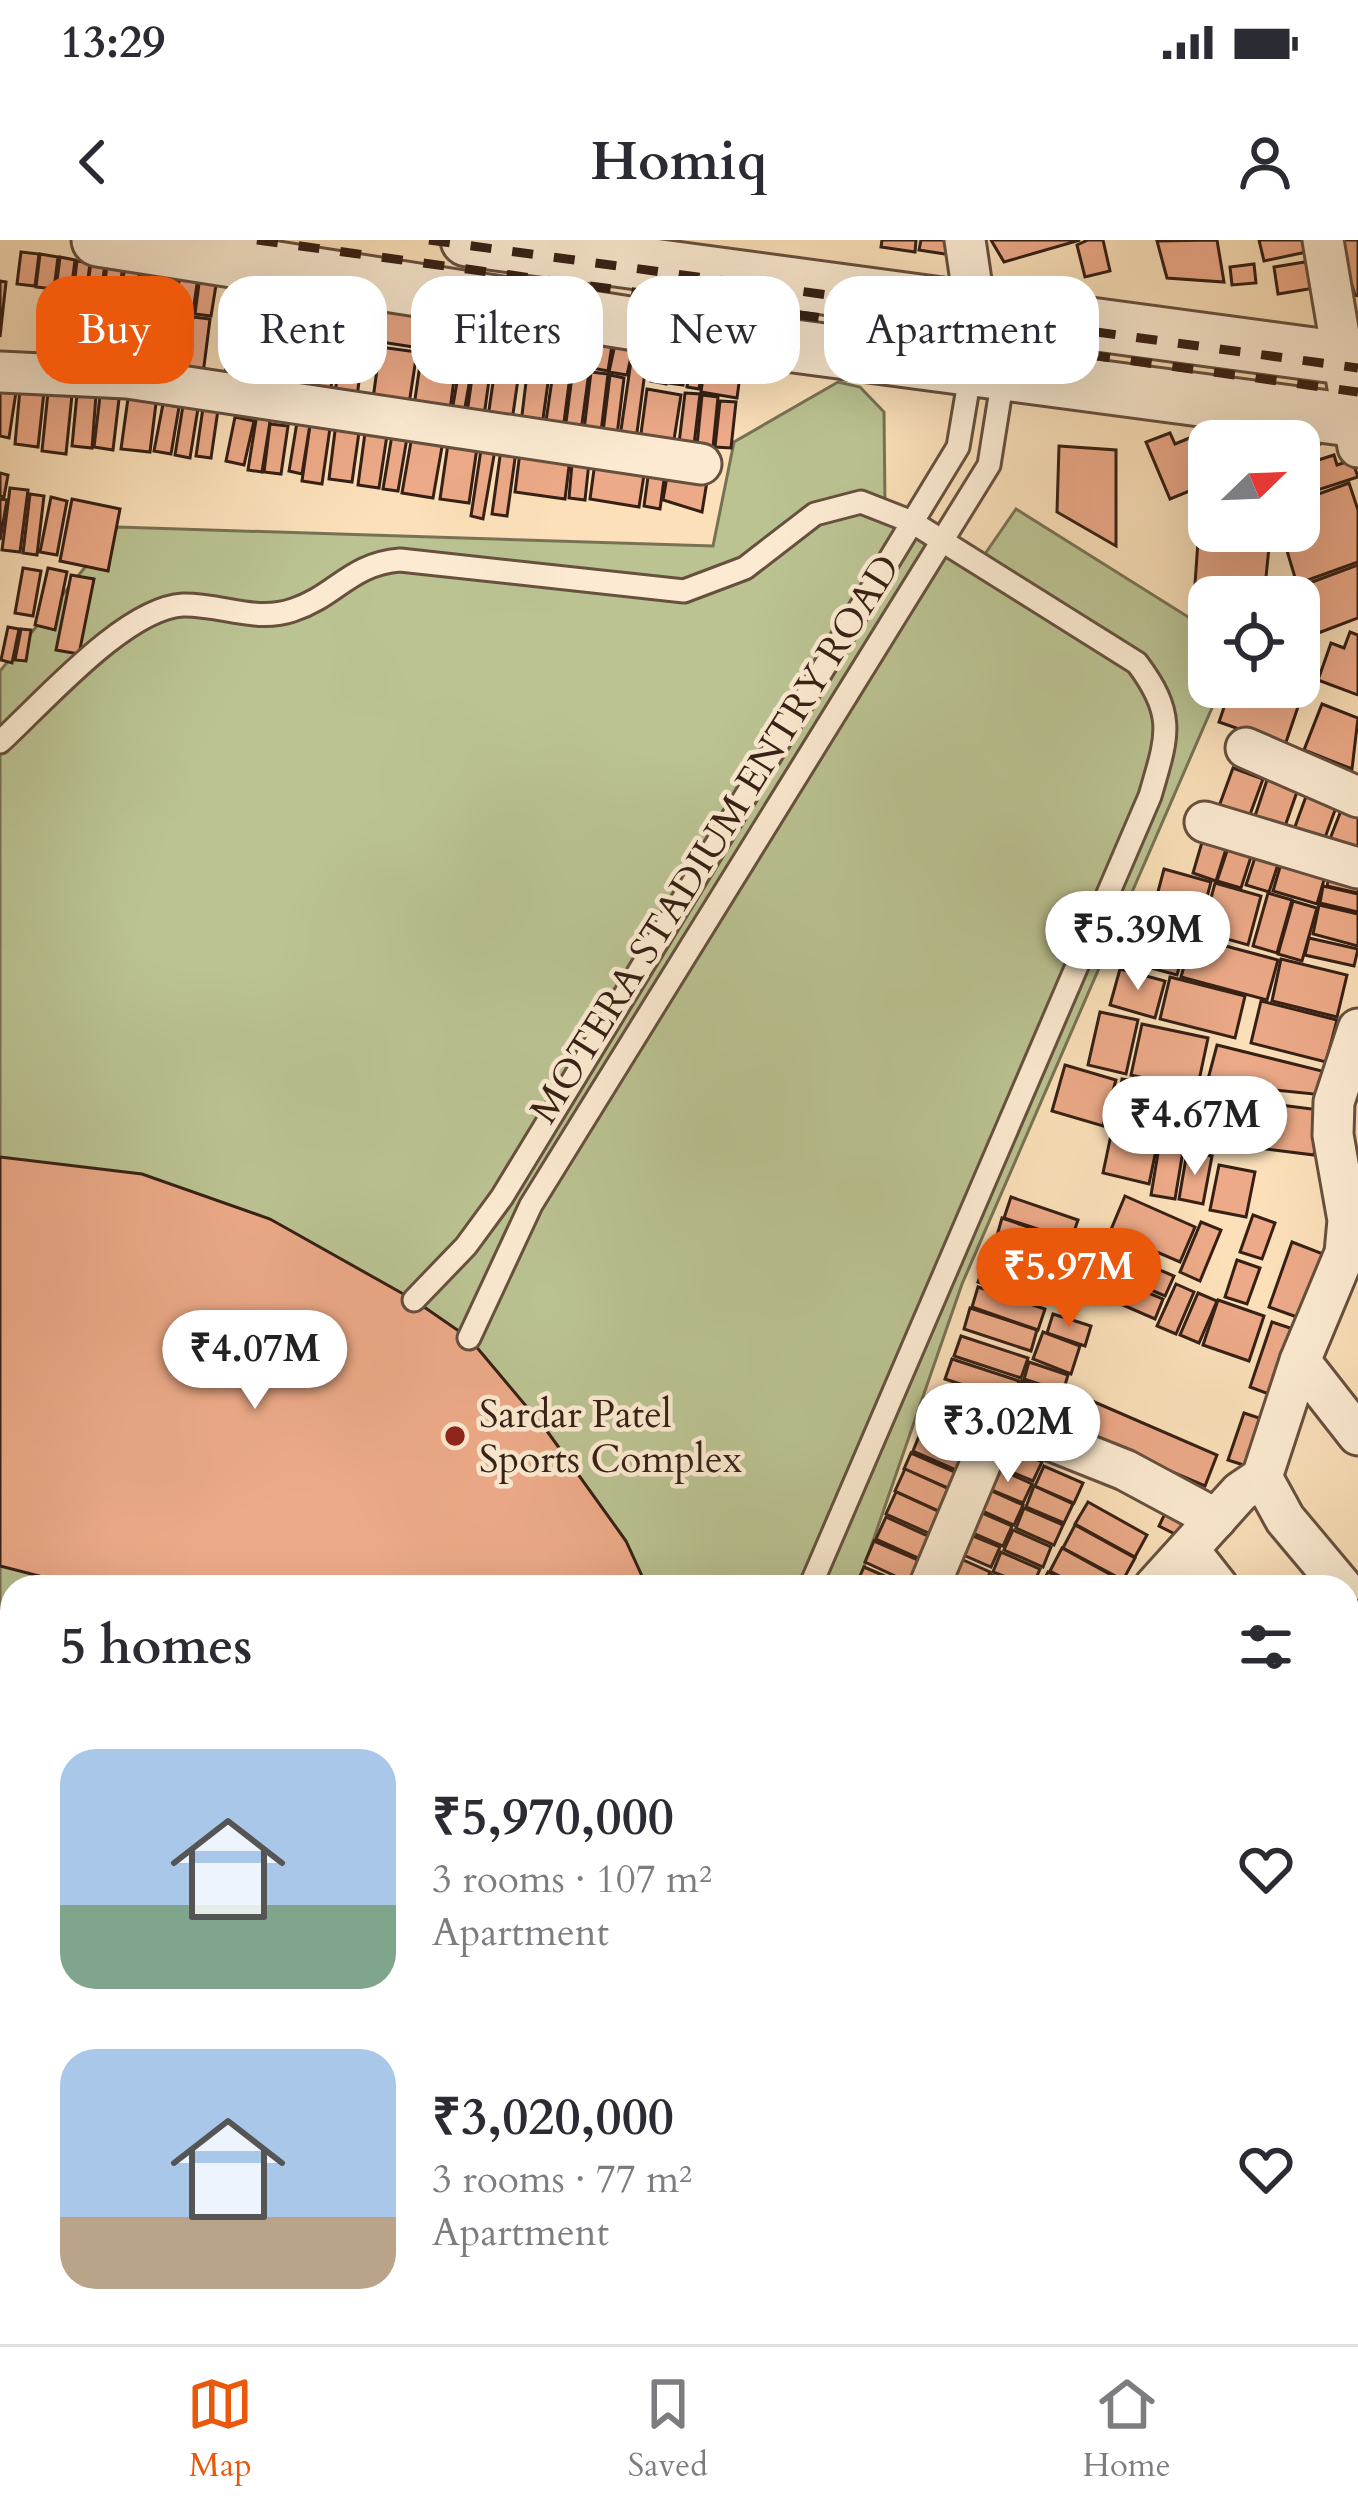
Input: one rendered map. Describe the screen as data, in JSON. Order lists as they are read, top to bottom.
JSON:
{
  "streets": {
    "lane": ["MOTERA STADIUM ENTRY ROAD"]
  },
  "places": ["Sardar Patel Sports Complex"],
  "north": "top right",
  "page": {
    "status": "13:29",
    "header": "Homiq",
    "chip": [
      "Buy",
      "Rent",
      "Filters",
      "New",
      "Apartment"
    ],
    "price": [
      "₹5.39M",
      "₹4.67M",
      "₹5.97M",
      "₹4.07M",
      "₹3.02M"
    ],
    "heading": "5 homes",
    "list": [
      {
        "name": "₹5,970,000",
        "note": "3 rooms · 107 m² · Apartment"
      },
      {
        "name": "₹3,020,000",
        "note": "3 rooms · 77 m² · Apartment"
      }
    ],
    "tabs": ["Map", "Saved", "Home"]
  }
}
